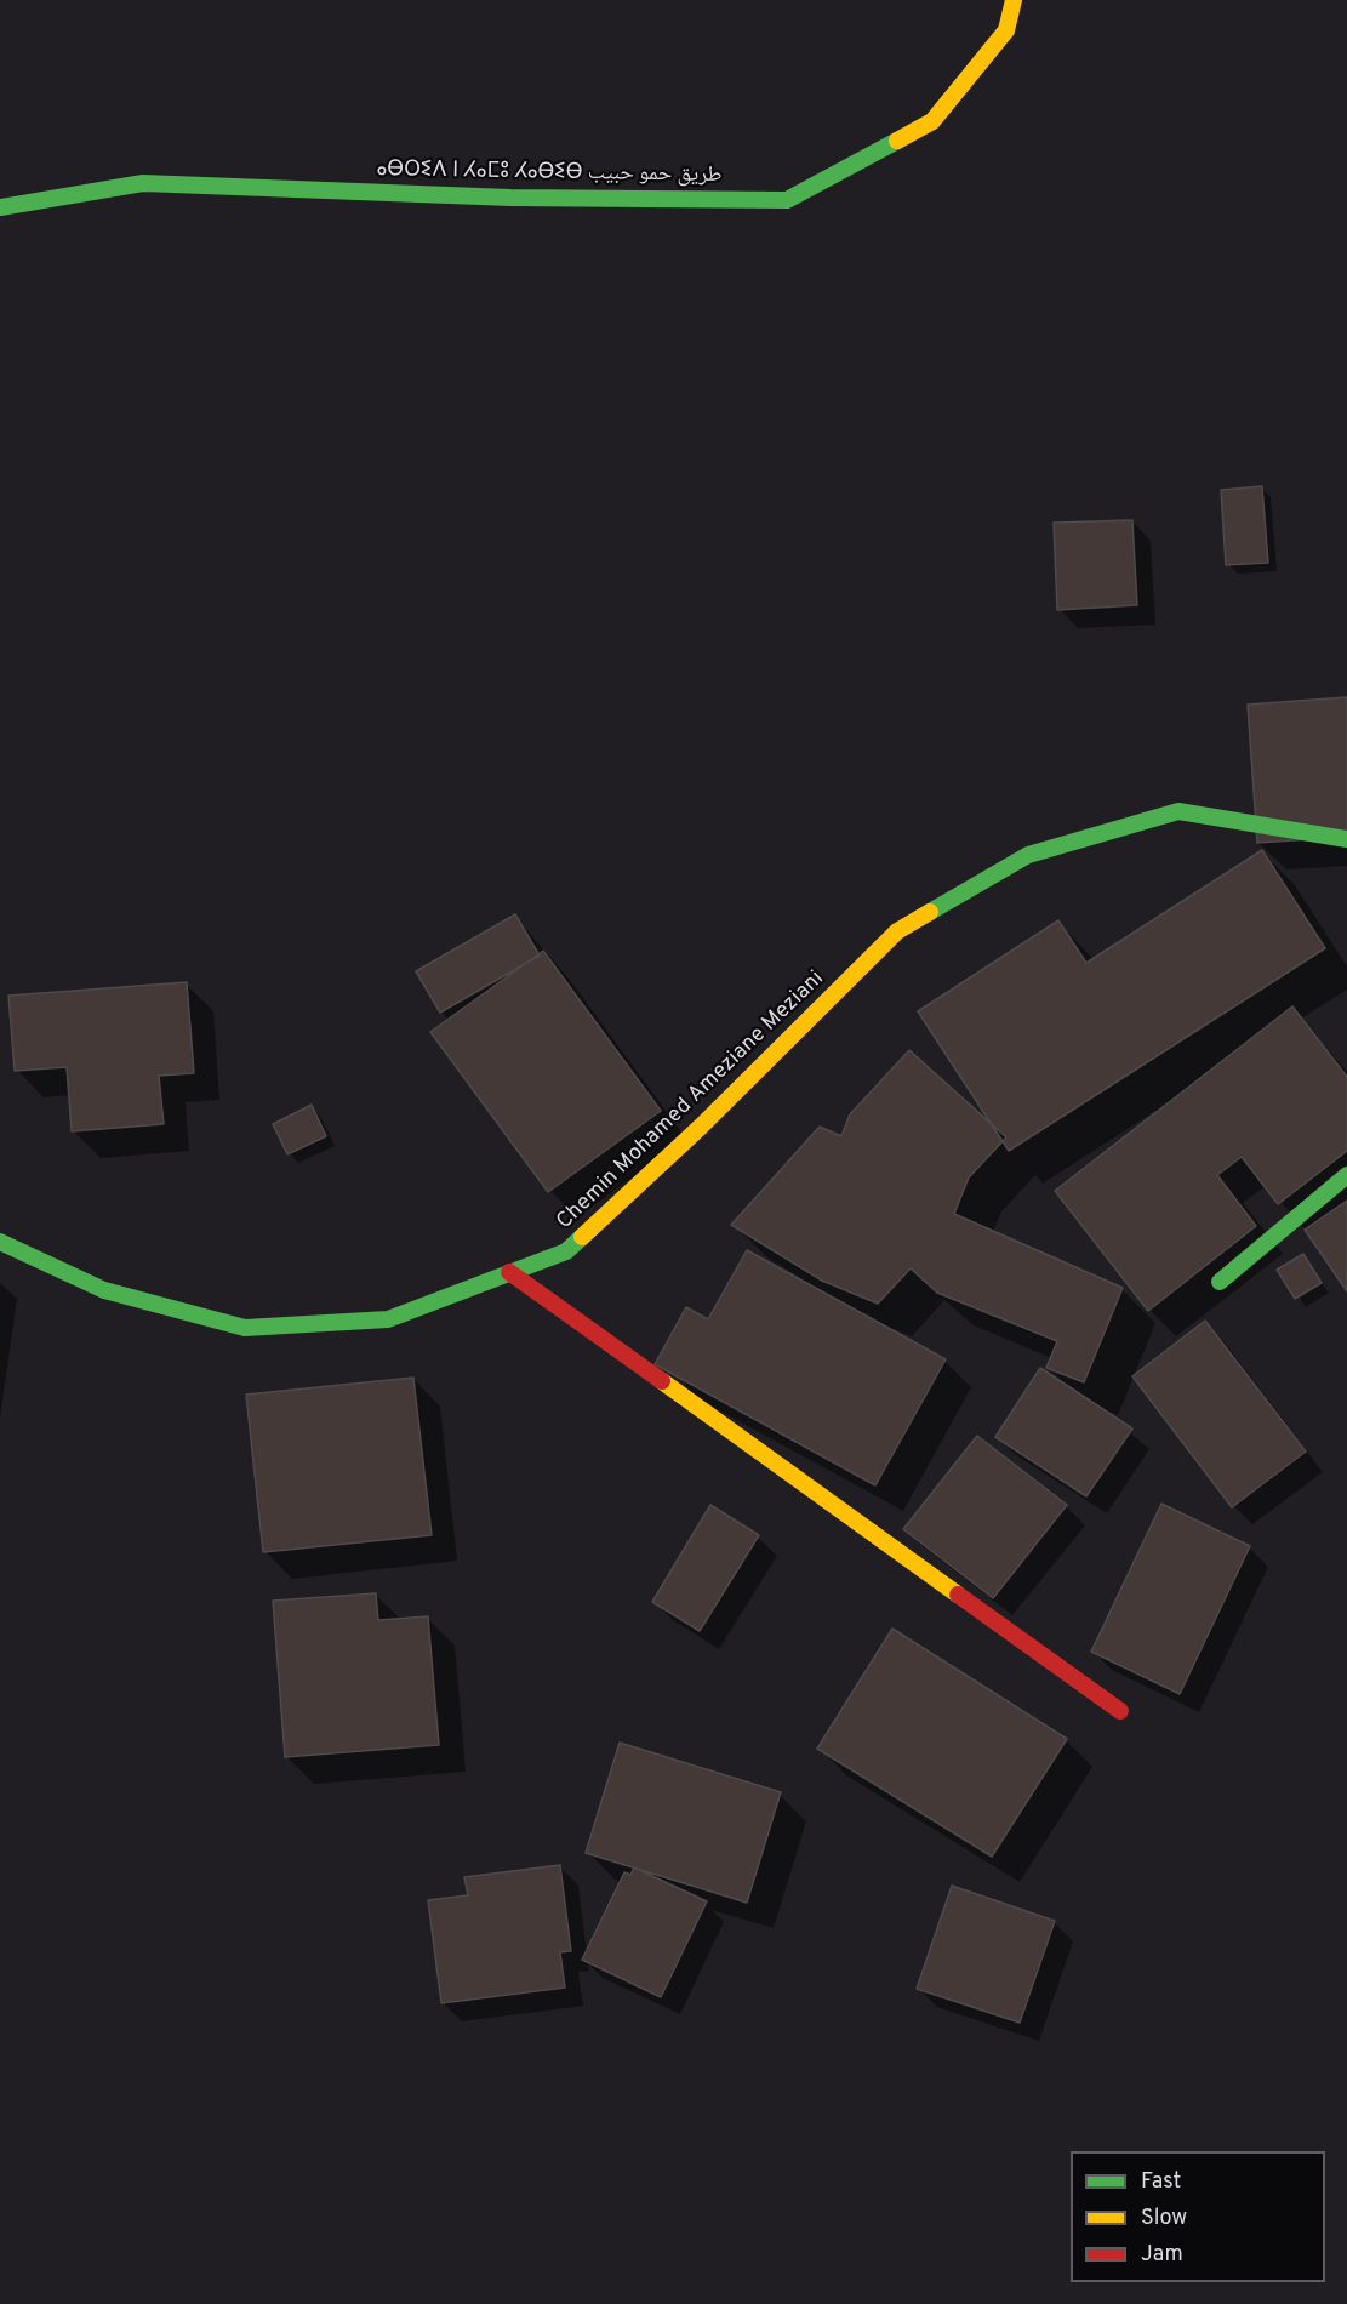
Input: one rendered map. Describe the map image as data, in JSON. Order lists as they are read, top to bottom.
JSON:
{
  "streets": {
    "street": ["ⴰⴱⵔⵉⴷ ⵏ ⵃⴰⵎⵓ ⵃⴰⴱⵉⴱ طريق حمو حبيب", "Chemin Mohamed Ameziane Meziani"]
  },
  "legend": ["Fast", "Slow", "Jam"]
}
